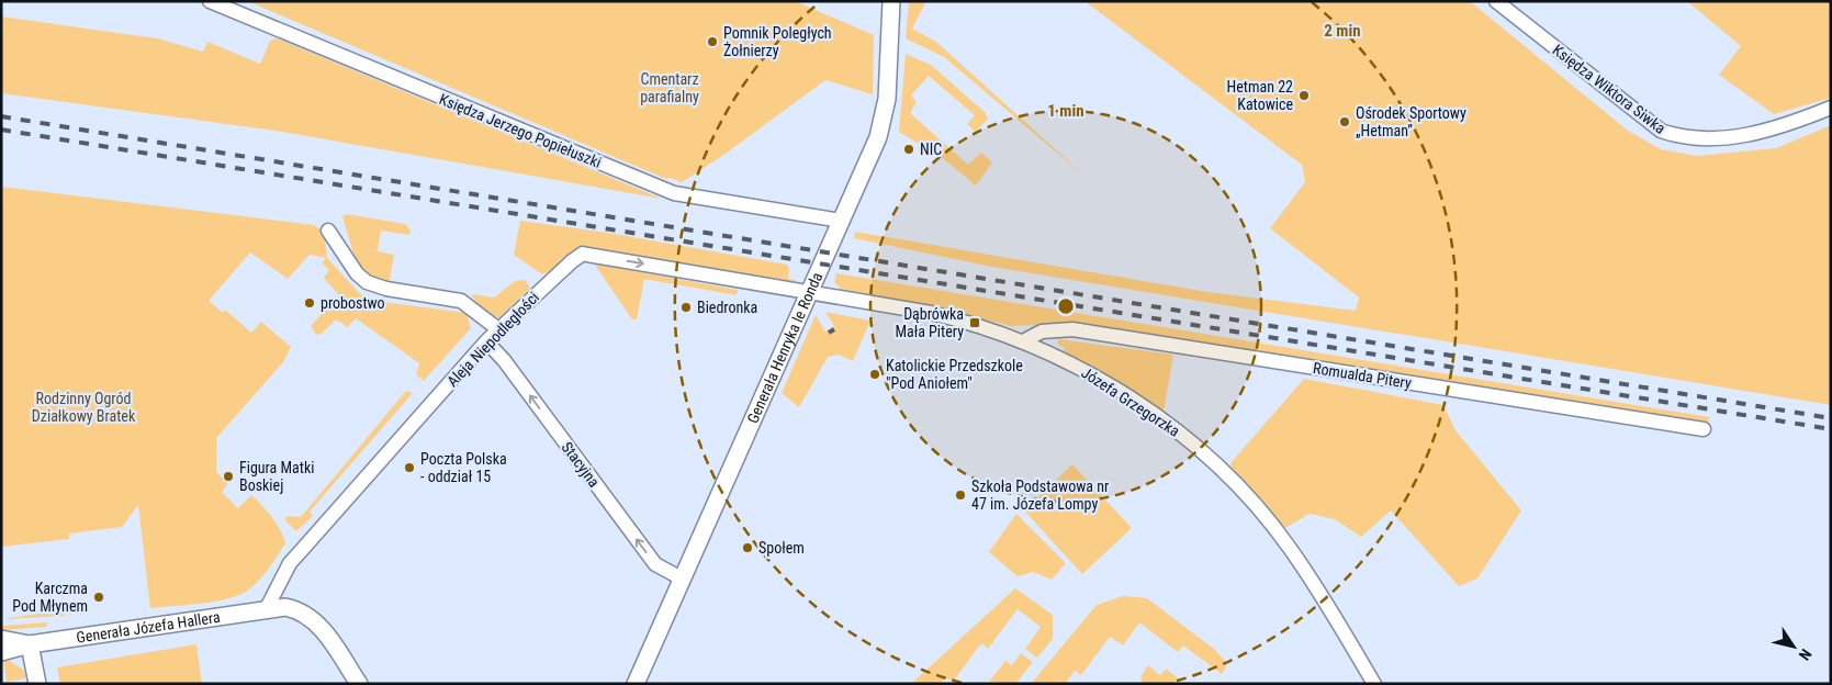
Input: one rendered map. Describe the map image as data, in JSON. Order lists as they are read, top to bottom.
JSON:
{
  "streets": {
    "street": [
      "Księdza Wiktora Siwka",
      "Księdza Jerzego Popiełuszki",
      "Aleja Niepodległości",
      "Generała Henryka le Ronda",
      "Romualda Pitery",
      "Józefa Grzegorzka",
      "Stacyjna",
      "Generała Józefa Hallera"
    ]
  },
  "crossings": [
    ["Księdza Jerzego Popiełuszki", "Generała Henryka le Ronda"],
    ["Aleja Niepodległości", "Generała Henryka le Ronda"],
    ["Aleja Niepodległości", "Józefa Grzegorzka"],
    ["Aleja Niepodległości", "Stacyjna"],
    ["Aleja Niepodległości", "Generała Józefa Hallera"],
    ["Generała Henryka le Ronda", "Józefa Grzegorzka"],
    ["Generała Henryka le Ronda", "Stacyjna"],
    ["Romualda Pitery", "Józefa Grzegorzka"]
  ],
  "one_way": ["Aleja Niepodległości", "Stacyjna"],
  "parks": ["Cmentarz parafialny", "Rodzinny Ogród Działkowy Bratek"],
  "places": {
    "other": [
      "Pomnik Poległych Żołnierzy",
      "Hetman 22 Katowice",
      "Ośrodek Sportowy „Hetman”",
      "NIC",
      "probostwo",
      "Biedronka",
      "Katolickie Przedszkole \"Pod Aniołem\"",
      "Poczta Polska - oddział 15",
      "Figura Matki Boskiej",
      "Szkoła Podstawowa nr 47 im. Józefa Lompy",
      "Społem",
      "Karczma Pod Młynem"
    ],
    "transit": ["Dąbrówka Mała Pitery"]
  },
  "north": "bottom right",
  "rings": ["2 min", "1 min"]
}
